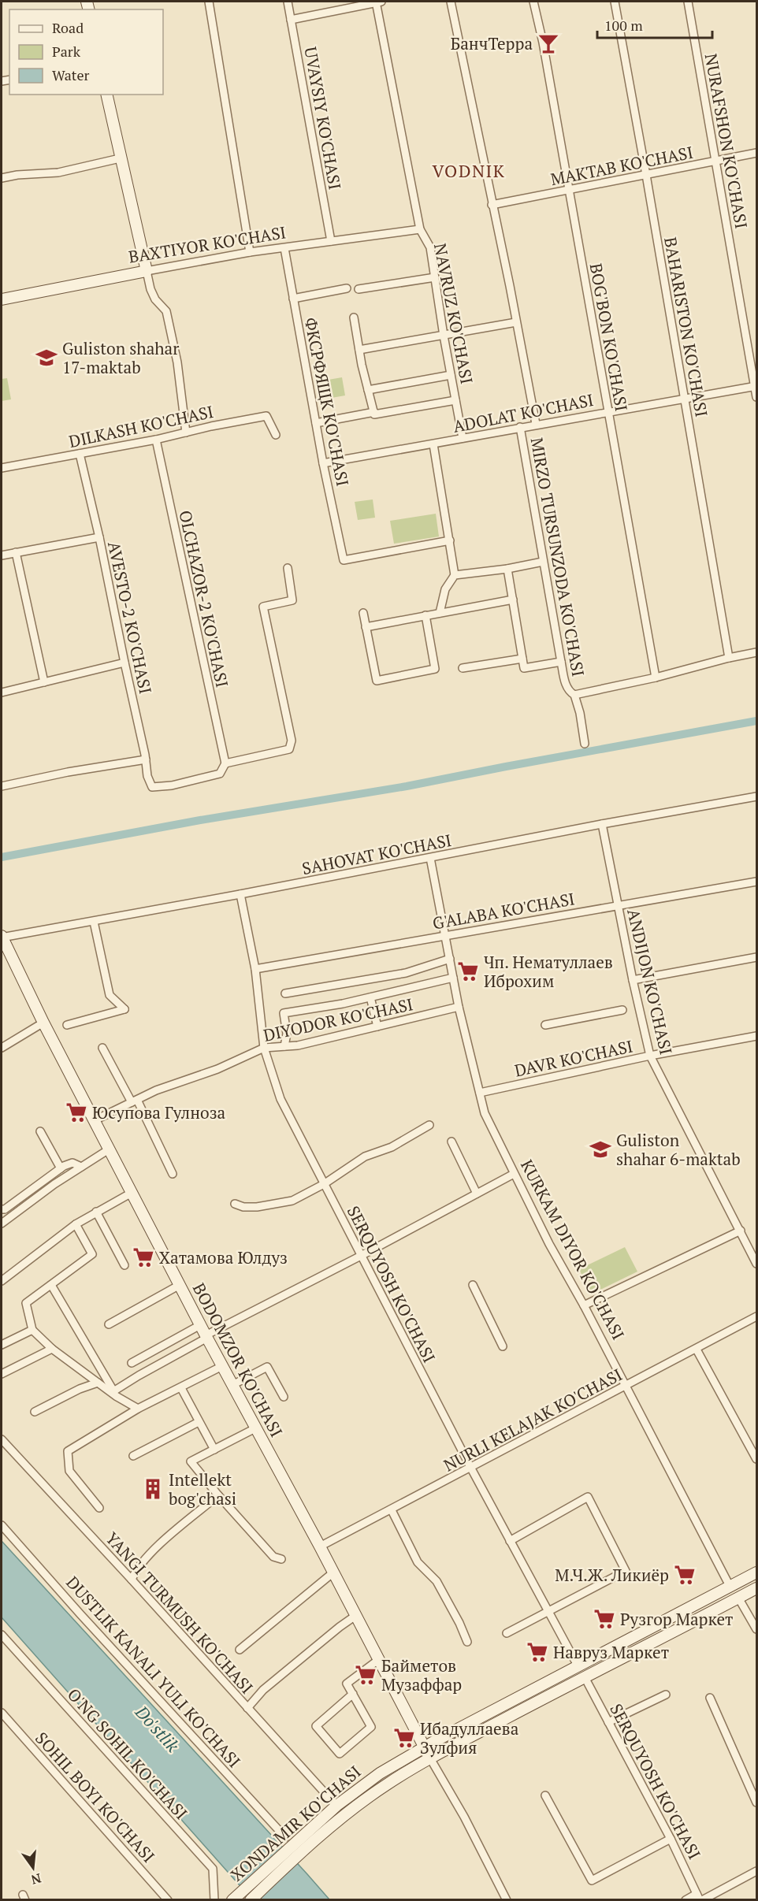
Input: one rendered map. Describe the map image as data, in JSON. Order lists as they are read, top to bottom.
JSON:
{
  "streets": {
    "street": [
      "UVAYSIY KO'CHASI",
      "NURAFSHON KO'CHASI",
      "MAKTAB KO'CHASI",
      "BAXTIYOR KO'CHASI",
      "NAVRUZ KO'CHASI",
      "BAHARISTON KO'CHASI",
      "BOG'BON KO'CHASI",
      "ФКСРФЯЩК KO'CHASI",
      "ADOLAT KO'CHASI",
      "DILKASH KO'CHASI",
      "MIRZO TURSUNZODA KO'CHASI",
      "OLCHAZOR-2 KO'CHASI",
      "AVESTO-2 KO'CHASI",
      "SAHOVAT KO'CHASI",
      "G'ALABA KO'CHASI",
      "ANDIJON KO'CHASI",
      "DIYODOR KO'CHASI",
      "DAVR KO'CHASI",
      "KURKAM DIYOR KO'CHASI",
      "SERQUYOSH KO'CHASI",
      "BODOMZOR KO'CHASI",
      "NURLI KELAJAK KO'CHASI",
      "YANGI TURMUSH KO'CHASI",
      "DUSTLIK KANALI YULI KO'CHASI",
      "O'NG SOHIL KO'CHASI",
      "SOHIL BOYI KO'CHASI",
      "XONDAMIR KO'CHASI"
    ]
  },
  "crossings": [
    ["UVAYSIY KO'CHASI", "BAXTIYOR KO'CHASI"],
    ["NURAFSHON KO'CHASI", "MAKTAB KO'CHASI"],
    ["NURAFSHON KO'CHASI", "ADOLAT KO'CHASI"],
    ["MAKTAB KO'CHASI", "BAHARISTON KO'CHASI"],
    ["MAKTAB KO'CHASI", "BOG'BON KO'CHASI"],
    ["MAKTAB KO'CHASI", "MIRZO TURSUNZODA KO'CHASI"],
    ["BAXTIYOR KO'CHASI", "NAVRUZ KO'CHASI"],
    ["BAXTIYOR KO'CHASI", "ФКСРФЯЩК KO'CHASI"],
    ["NAVRUZ KO'CHASI", "ADOLAT KO'CHASI"],
    ["BAHARISTON KO'CHASI", "ADOLAT KO'CHASI"],
    ["BOG'BON KO'CHASI", "ADOLAT KO'CHASI"],
    ["ФКСРФЯЩК KO'CHASI", "ADOLAT KO'CHASI"],
    ["ADOLAT KO'CHASI", "MIRZO TURSUNZODA KO'CHASI"],
    ["DILKASH KO'CHASI", "OLCHAZOR-2 KO'CHASI"],
    ["DILKASH KO'CHASI", "AVESTO-2 KO'CHASI"],
    ["OLCHAZOR-2 KO'CHASI", "AVESTO-2 KO'CHASI"],
    ["SAHOVAT KO'CHASI", "ANDIJON KO'CHASI"],
    ["SAHOVAT KO'CHASI", "KURKAM DIYOR KO'CHASI"],
    ["SAHOVAT KO'CHASI", "SERQUYOSH KO'CHASI"],
    ["SAHOVAT KO'CHASI", "BODOMZOR KO'CHASI"],
    ["G'ALABA KO'CHASI", "ANDIJON KO'CHASI"],
    ["G'ALABA KO'CHASI", "KURKAM DIYOR KO'CHASI"],
    ["G'ALABA KO'CHASI", "SERQUYOSH KO'CHASI"],
    ["ANDIJON KO'CHASI", "DAVR KO'CHASI"],
    ["DIYODOR KO'CHASI", "KURKAM DIYOR KO'CHASI"],
    ["DIYODOR KO'CHASI", "SERQUYOSH KO'CHASI"],
    ["DIYODOR KO'CHASI", "BODOMZOR KO'CHASI"],
    ["DAVR KO'CHASI", "KURKAM DIYOR KO'CHASI"],
    ["KURKAM DIYOR KO'CHASI", "NURLI KELAJAK KO'CHASI"],
    ["KURKAM DIYOR KO'CHASI", "XONDAMIR KO'CHASI"],
    ["SERQUYOSH KO'CHASI", "NURLI KELAJAK KO'CHASI"],
    ["SERQUYOSH KO'CHASI", "XONDAMIR KO'CHASI"],
    ["BODOMZOR KO'CHASI", "NURLI KELAJAK KO'CHASI"],
    ["BODOMZOR KO'CHASI", "XONDAMIR KO'CHASI"],
    ["YANGI TURMUSH KO'CHASI", "XONDAMIR KO'CHASI"]
  ],
  "districts": ["VODNIK"],
  "water": ["Do'stlik"],
  "places": {
    "bar": ["БанчТерра"],
    "school or university": ["Guliston shahar 17-maktab", "Guliston shahar 6-maktab"],
    "supermarket": [
      "Чп. Нематуллаев Иброхим",
      "Юсупова Гулноза",
      "Хатамова Юлдуз",
      "М.Ч.Ж. Ликиёр",
      "Рузгор Маркет",
      "Навруз Маркет",
      "Байметов Музаффар",
      "Ибадуллаева Зулфия"
    ],
    "building": ["Intellekt bog'chasi"]
  },
  "legend": ["Road", "Park", "Water"],
  "scale_bar": "100 m",
  "north": "bottom"
}
